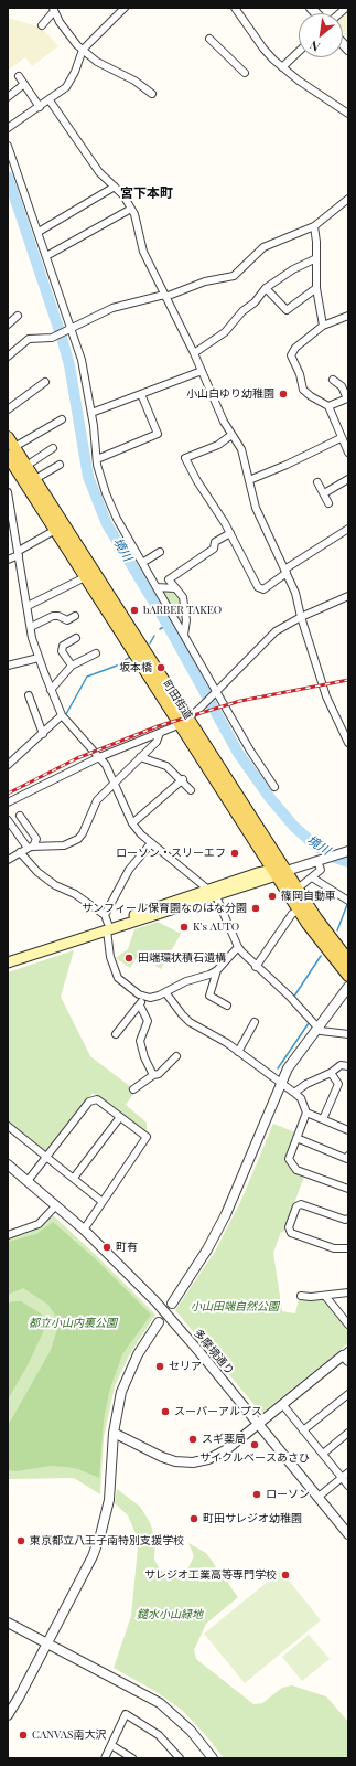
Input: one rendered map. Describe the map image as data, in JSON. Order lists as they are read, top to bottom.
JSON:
{
  "streets": {
    "main road": ["町田街道"],
    "street": ["多摩境通り"]
  },
  "districts": ["宮下本町"],
  "water": ["境川"],
  "parks": ["小山田端自然公園", "都立小山内裏公園", "鑓水小山緑地"],
  "places": [
    "小山白ゆり幼稚園",
    "bARBER TAKEO",
    "坂本橋",
    "ローソン・スリーエフ",
    "篠岡自動車",
    "サンフィール保育園なのはな分園",
    "K's AUTO",
    "田端環状積石遺構",
    "町有",
    "セリア",
    "スーパーアルプス",
    "スギ薬局",
    "サイクルベースあさひ",
    "ローソン",
    "町田サレジオ幼稚園",
    "東京都立八王子南特別支援学校",
    "サレジオ工業高等専門学校",
    "CANVAS南大沢"
  ],
  "north": "bottom left"
}
